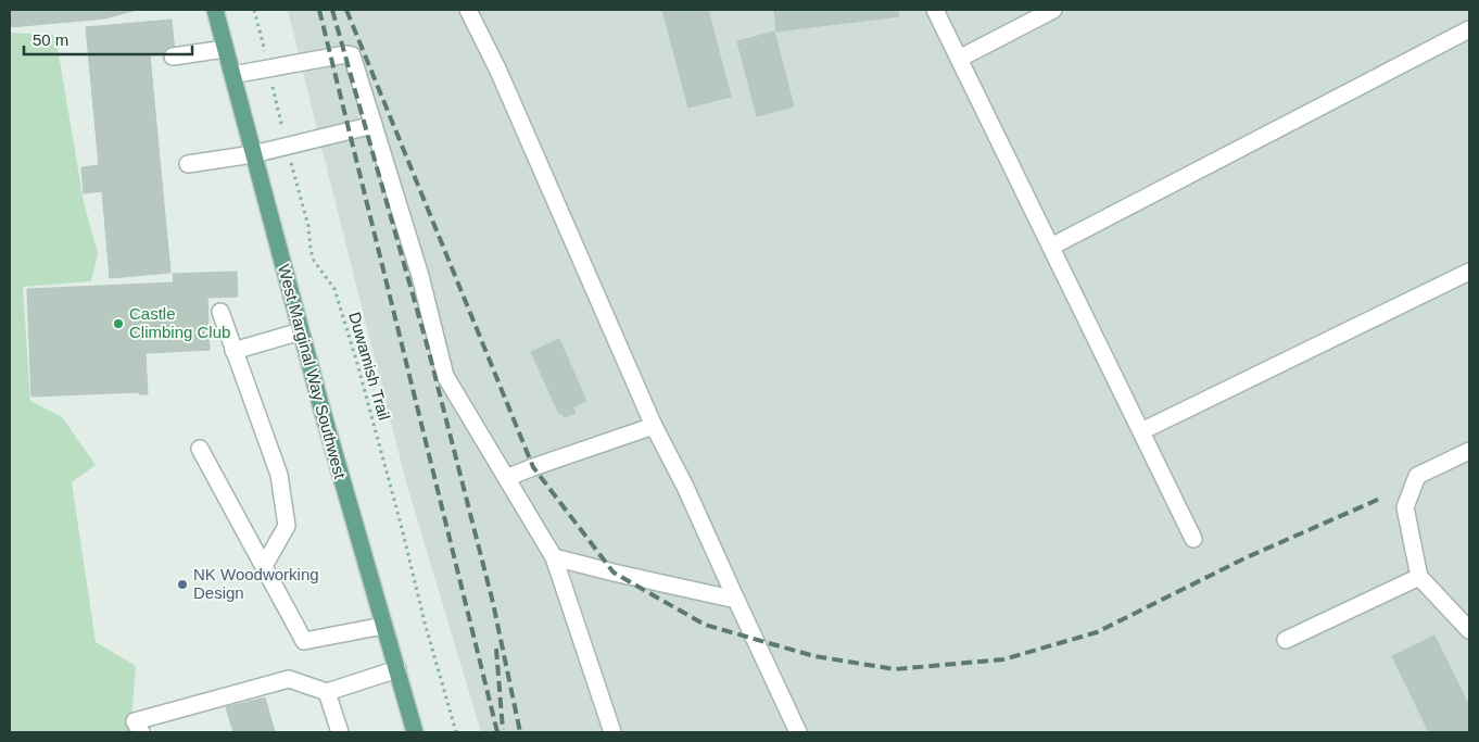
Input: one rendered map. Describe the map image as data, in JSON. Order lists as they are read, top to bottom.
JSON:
{
  "streets": {
    "main road": ["West Marginal Way Southwest"],
    "path": ["Duwamish Trail"]
  },
  "places": ["Castle Climbing Club", "NK Woodworking Design"],
  "scale_bar": "50 m"
}
